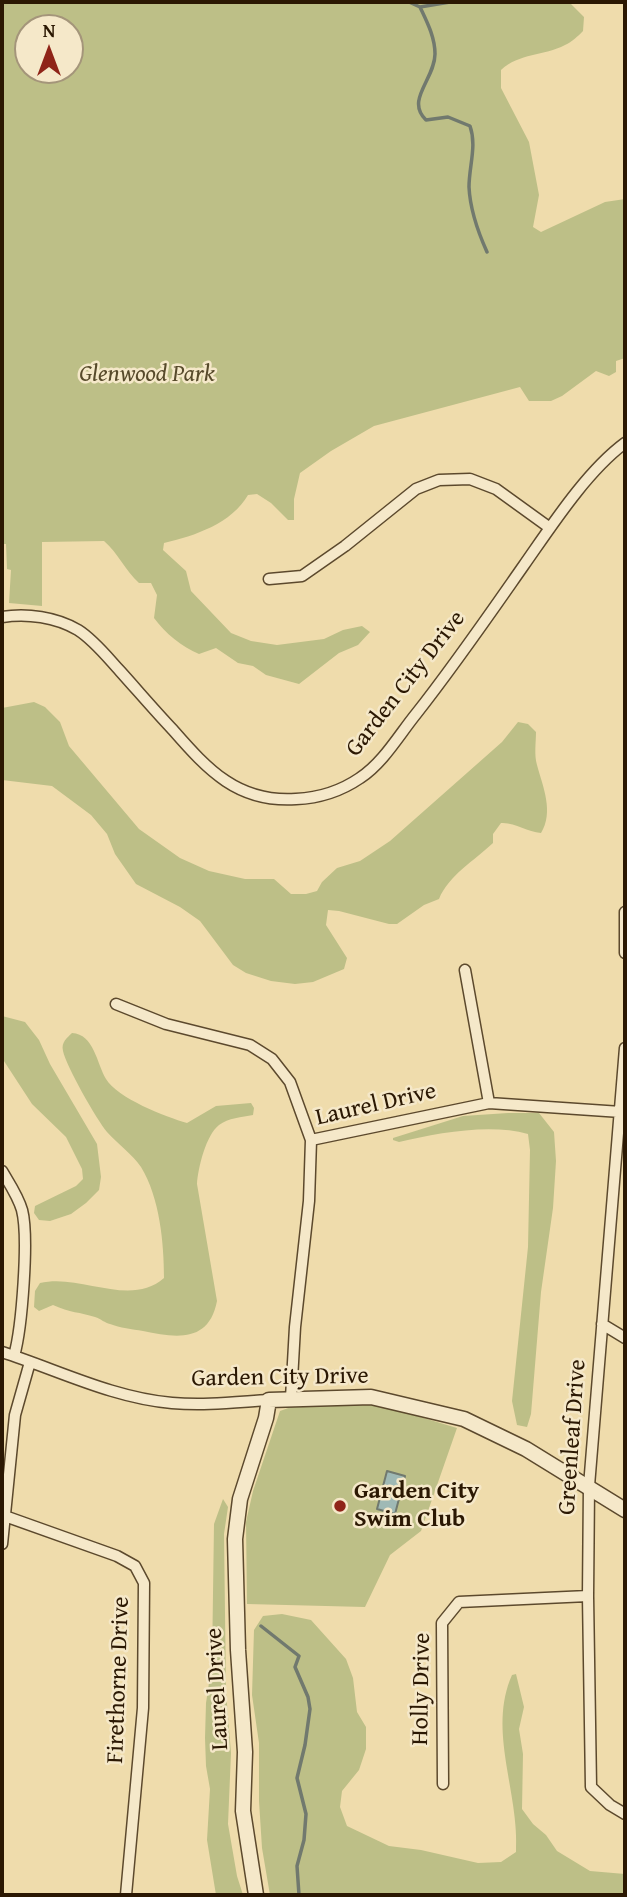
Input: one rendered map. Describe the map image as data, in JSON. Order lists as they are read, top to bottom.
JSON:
{
  "streets": {
    "street": [
      "Garden City Drive",
      "Laurel Drive",
      "Greenleaf Drive",
      "Firethorne Drive",
      "Holly Drive"
    ]
  },
  "crossings": [
    ["Garden City Drive", "Laurel Drive"],
    ["Garden City Drive", "Greenleaf Drive"],
    ["Laurel Drive", "Greenleaf Drive"],
    ["Greenleaf Drive", "Holly Drive"]
  ],
  "parks": ["Glenwood Park"],
  "places": ["Garden City Swim Club"],
  "north": "top"
}
